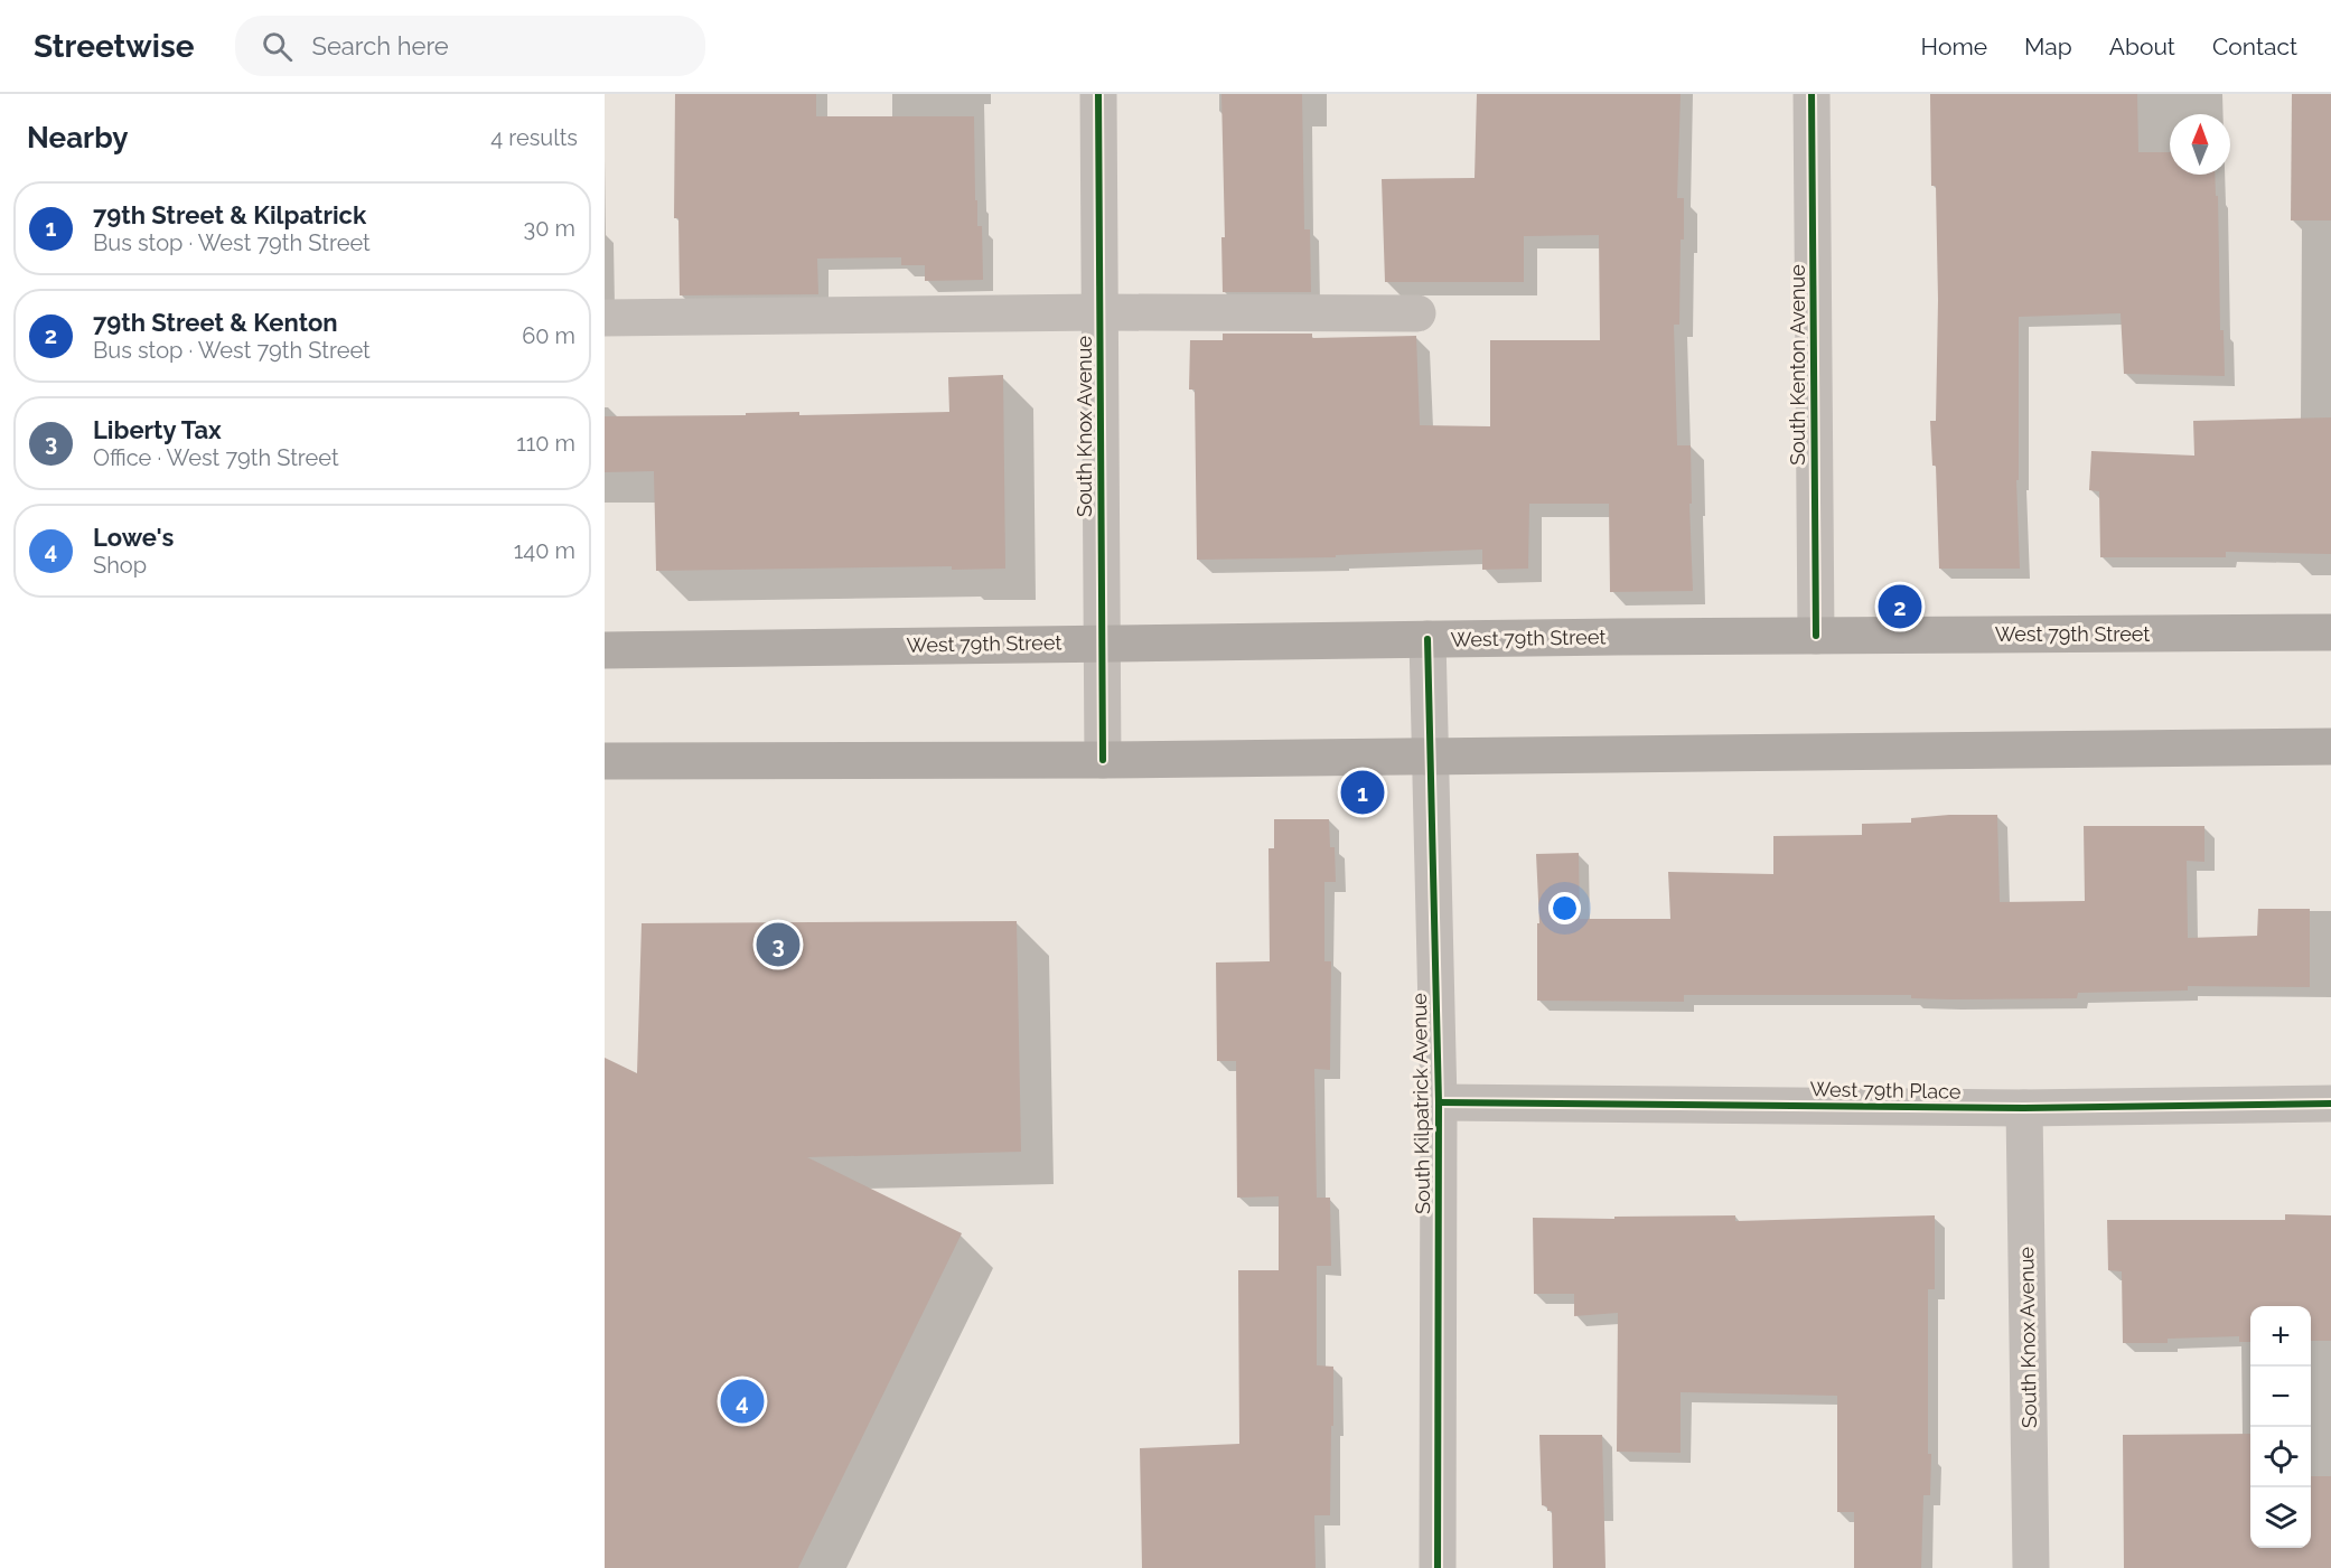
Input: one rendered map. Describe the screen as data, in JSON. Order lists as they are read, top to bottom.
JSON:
{
  "streets": {
    "main road": ["West 79th Street"],
    "street": [
      "South Kenton Avenue",
      "South Knox Avenue",
      "West 79th Place",
      "South Kilpatrick Avenue"
    ]
  },
  "crossings": [
    ["South Kenton Avenue", "West 79th Street"],
    ["South Knox Avenue", "West 79th Street"],
    ["South Knox Avenue", "West 79th Place"],
    ["West 79th Street", "South Kilpatrick Avenue"],
    ["West 79th Place", "South Kilpatrick Avenue"]
  ],
  "north": "top",
  "page": {
    "header": "Streetwise",
    "search": "Search here",
    "nav": [
      "Home",
      "Map",
      "About",
      "Contact"
    ],
    "heading": ["Nearby", "4 results"],
    "list": [
      {
        "mark": "1",
        "name": "79th Street & Kilpatrick",
        "note": "Bus stop · West 79th Street",
        "value": "30 m"
      },
      {
        "mark": "2",
        "name": "79th Street & Kenton",
        "note": "Bus stop · West 79th Street",
        "value": "60 m"
      },
      {
        "mark": "3",
        "name": "Liberty Tax",
        "note": "Office · West 79th Street",
        "value": "110 m"
      },
      {
        "mark": "4",
        "name": "Lowe's",
        "note": "Shop",
        "value": "140 m"
      }
    ],
    "pins": [
      "2",
      "1",
      "3",
      "4"
    ],
    "map_buttons": ["+", "−"]
  }
}
